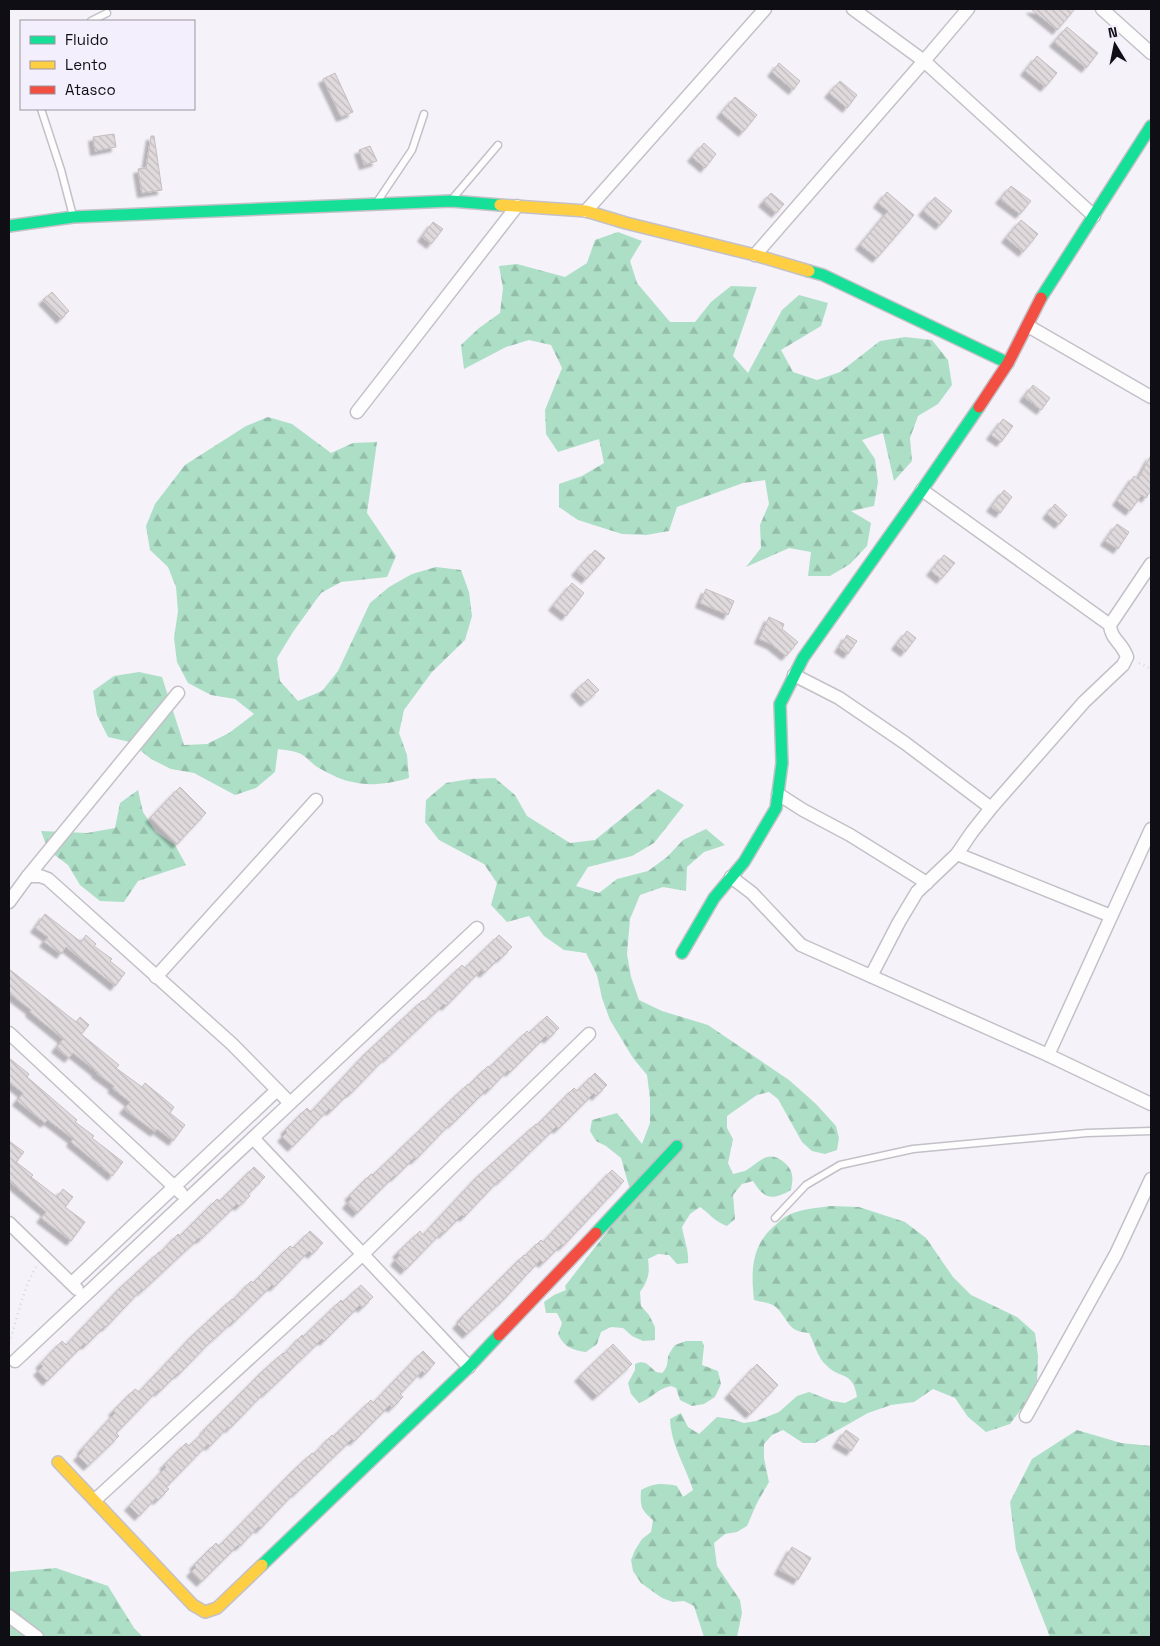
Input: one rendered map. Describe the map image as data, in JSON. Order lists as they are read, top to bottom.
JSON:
{
  "legend": ["Fluido", "Lento", "Atasco"],
  "north": "top"
}
